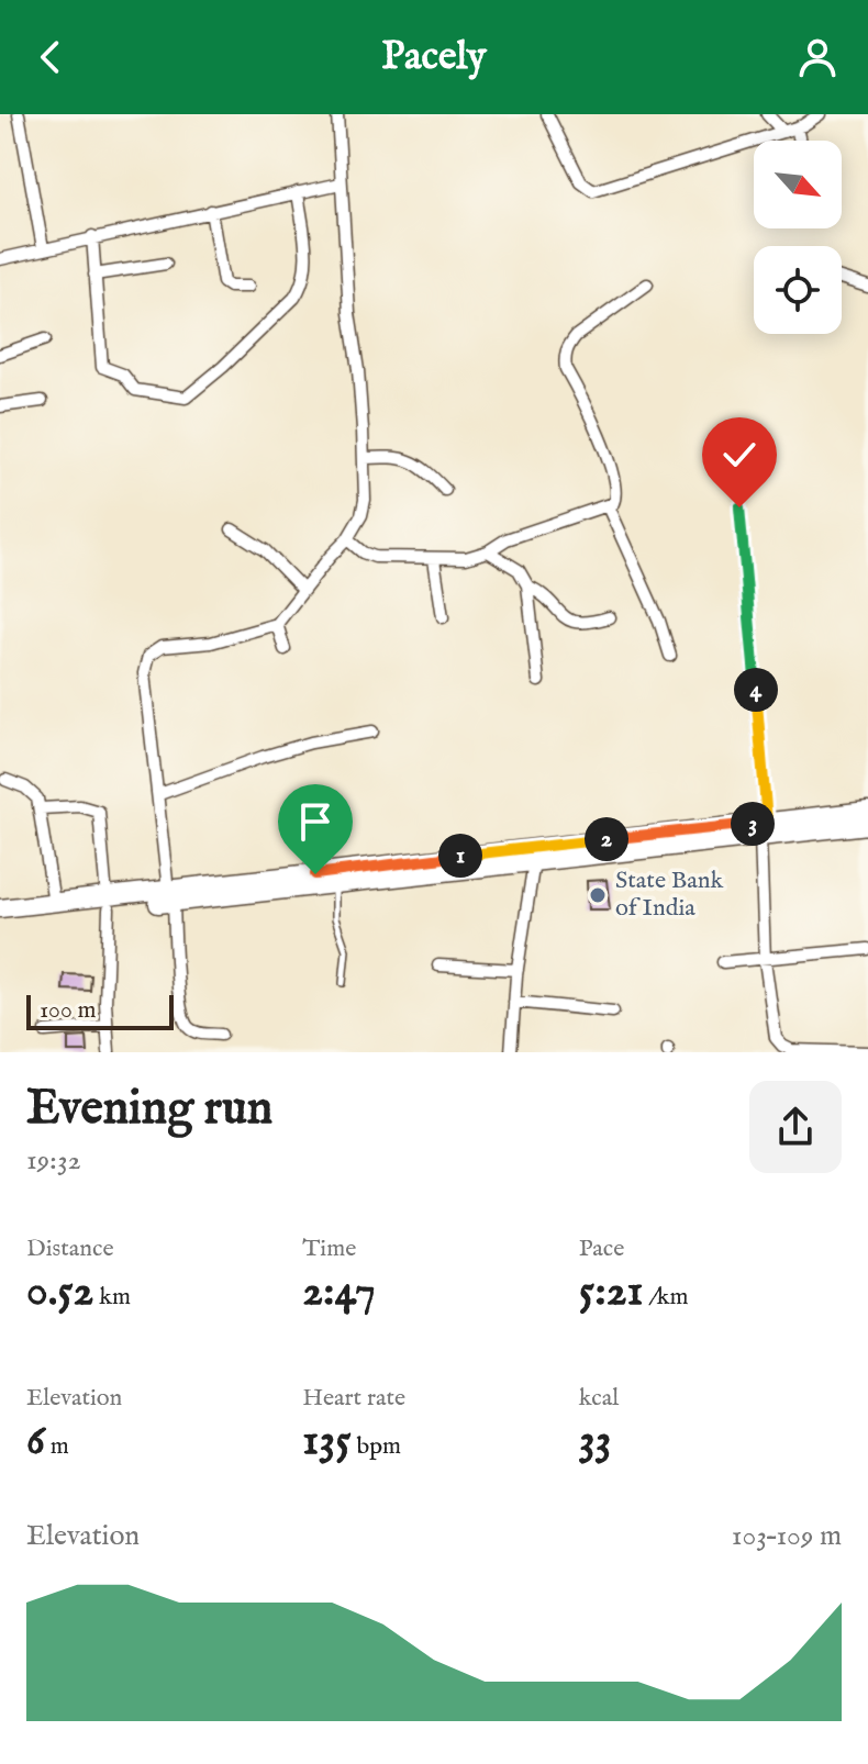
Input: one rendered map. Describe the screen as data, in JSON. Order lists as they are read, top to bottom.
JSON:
{
  "places": ["State Bank of India"],
  "scale_bar": "100 m",
  "north": "bottom right",
  "page": {
    "header": "Pacely",
    "pins": [
      "4",
      "3",
      "2",
      "1"
    ],
    "scale": "100 m",
    "heading": ["Evening run", "19:32"],
    "stats": [
      ["Distance", "0.52 km"],
      ["Time", "2:47"],
      ["Pace", "5:21 /km"],
      ["Elevation", "6 m"],
      ["Heart rate", "135 bpm"],
      ["kcal", "33"]
    ],
    "chart": ["Elevation", "103–109 m"]
  }
}
